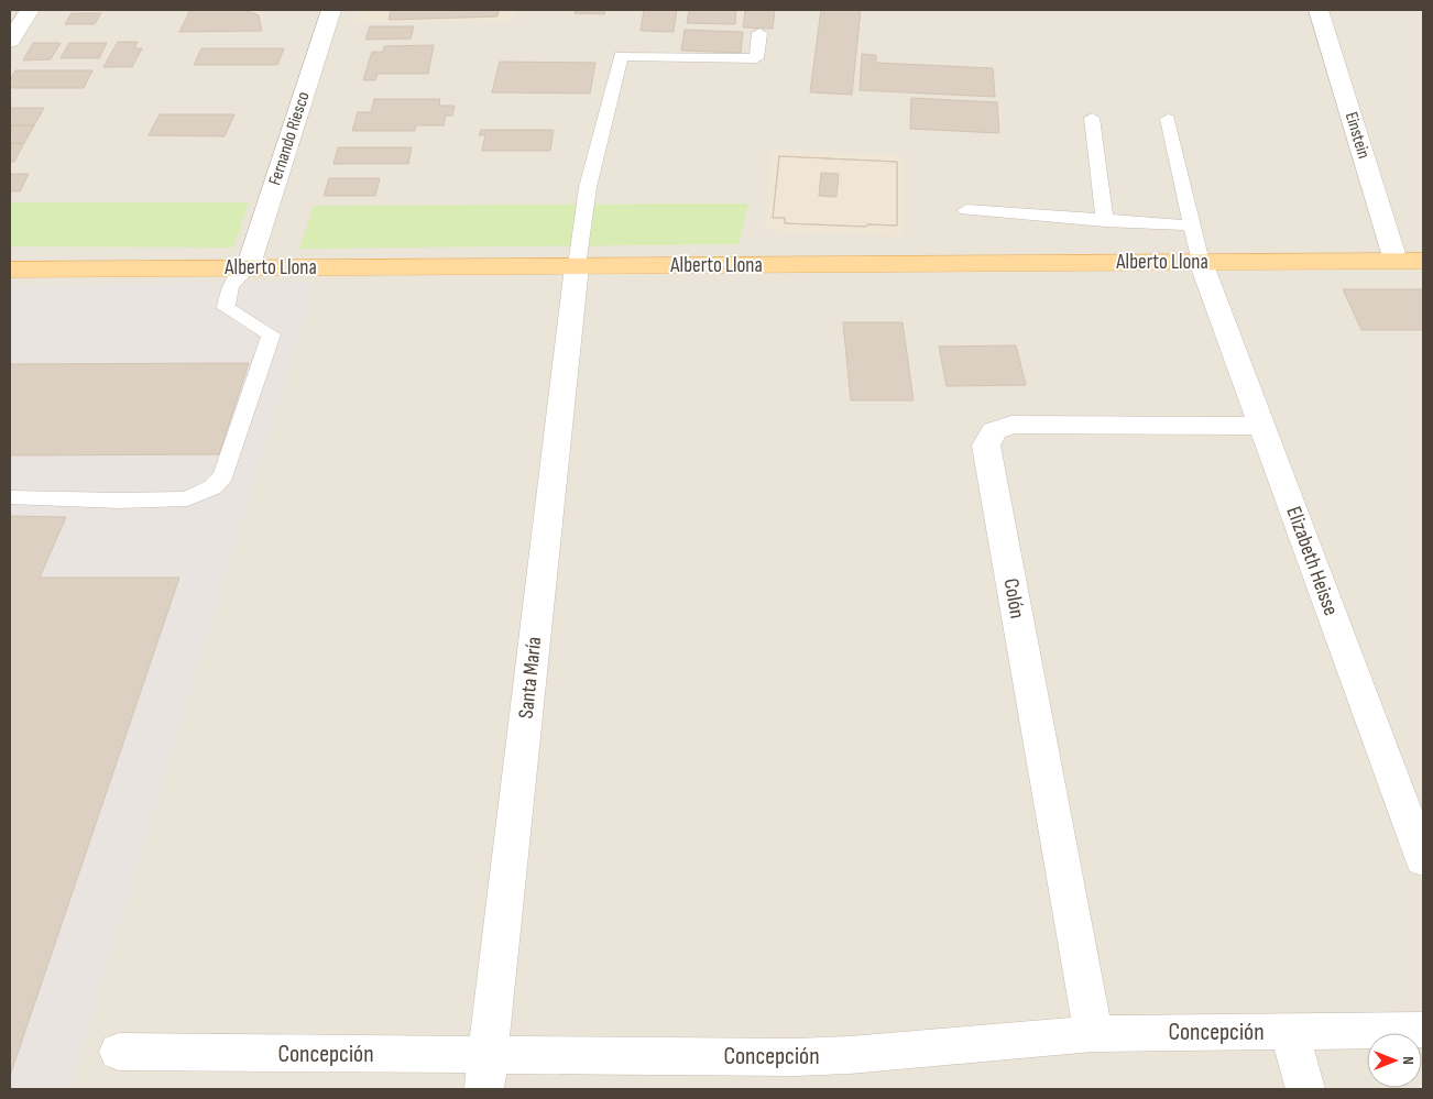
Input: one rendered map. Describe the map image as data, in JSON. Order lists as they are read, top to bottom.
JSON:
{
  "streets": {
    "main road": ["Alberto Llona"],
    "street": [
      "Einstein",
      "Fernando Riesco",
      "Elizabeth Heisse",
      "Colón",
      "Santa María",
      "Concepción"
    ]
  },
  "crossings": [
    ["Einstein", "Alberto Llona"],
    ["Fernando Riesco", "Alberto Llona"],
    ["Alberto Llona", "Elizabeth Heisse"],
    ["Alberto Llona", "Santa María"],
    ["Elizabeth Heisse", "Colón"],
    ["Colón", "Concepción"],
    ["Santa María", "Concepción"]
  ],
  "north": "right"
}
